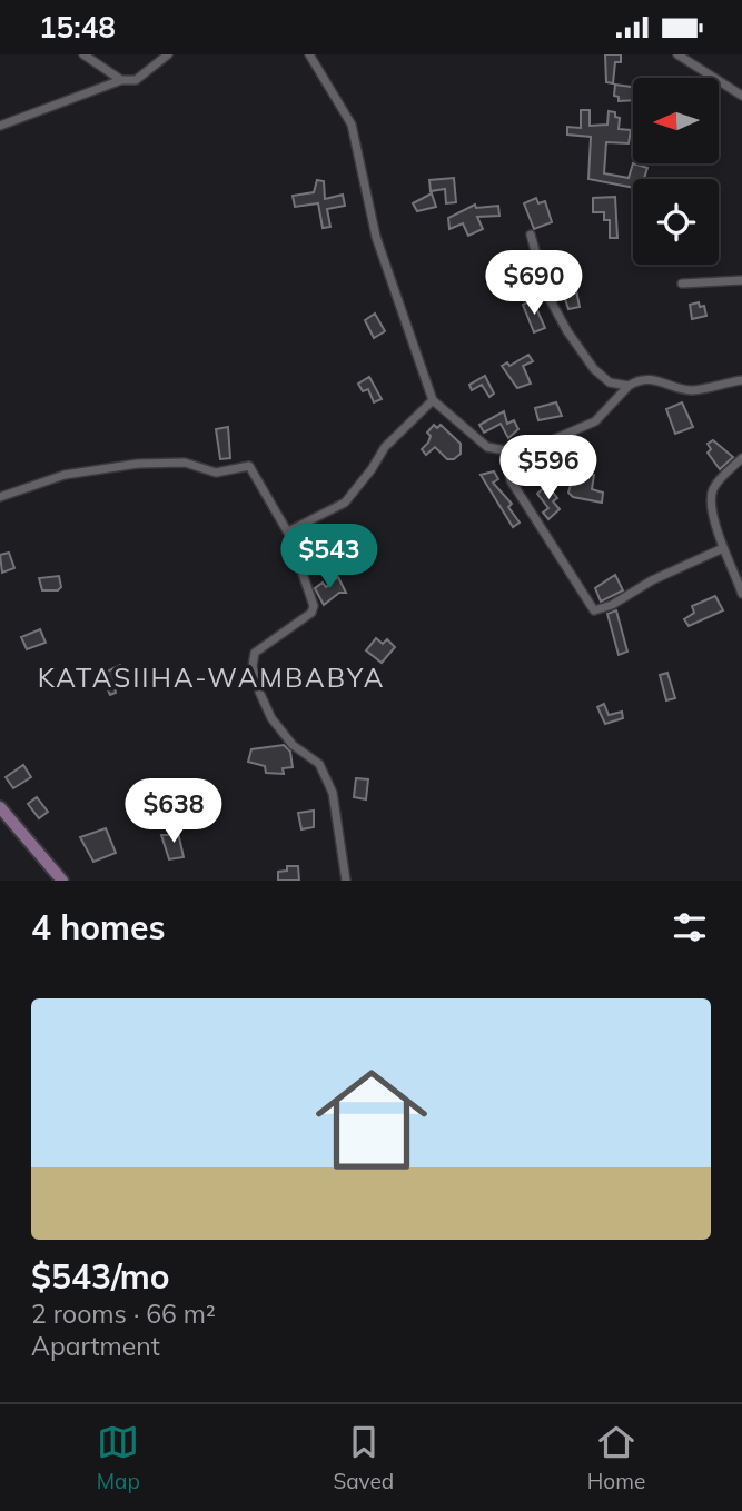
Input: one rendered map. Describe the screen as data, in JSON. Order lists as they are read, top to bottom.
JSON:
{
  "districts": ["KATASIIHA-WAMBABYA"],
  "north": "left",
  "page": {
    "status": "15:48",
    "price": [
      "$690",
      "$596",
      "$543",
      "$638"
    ],
    "heading": "4 homes",
    "list": [
      {
        "name": "$543/mo",
        "note": "2 rooms · 66 m² · Apartment"
      }
    ],
    "tabs": ["Map", "Saved", "Home"]
  }
}
